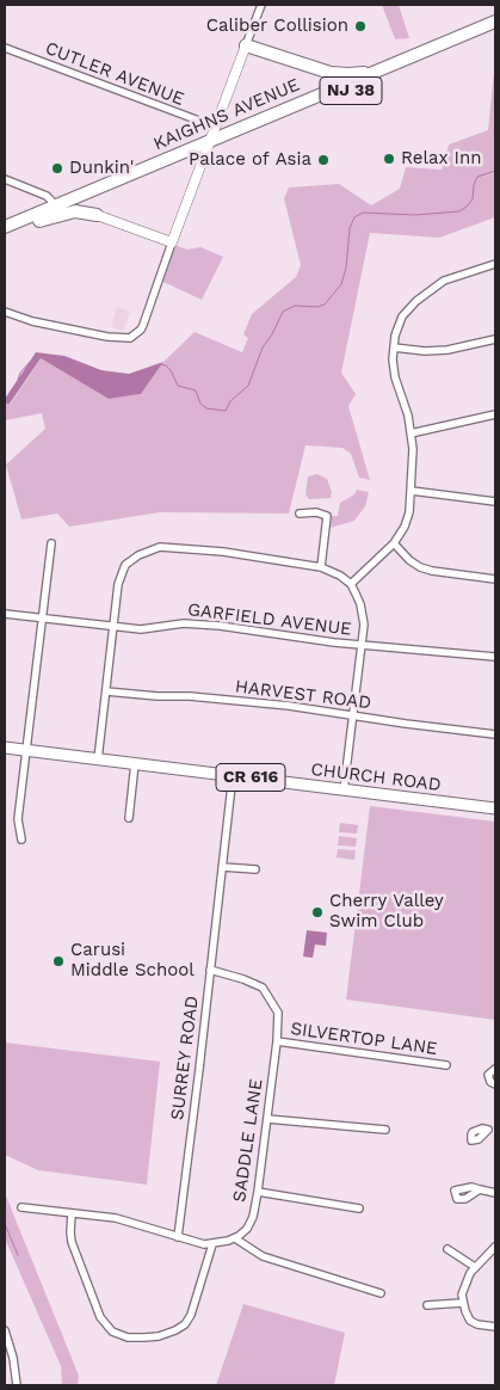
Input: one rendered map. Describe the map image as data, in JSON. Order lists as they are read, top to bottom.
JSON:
{
  "streets": {
    "highway": ["NJ 38", "KAIGHNS AVENUE"],
    "main road": ["CR 616", "CHURCH ROAD"],
    "street": [
      "CUTLER AVENUE",
      "GARFIELD AVENUE",
      "HARVEST ROAD",
      "SILVERTOP LANE",
      "SURREY ROAD",
      "SADDLE LANE"
    ]
  },
  "crossings": [
    ["CHURCH ROAD", "SURREY ROAD"],
    ["SILVERTOP LANE", "SADDLE LANE"],
    ["SURREY ROAD", "SADDLE LANE"]
  ],
  "places": [
    "Caliber Collision",
    "Relax Inn",
    "Palace of Asia",
    "Dunkin'",
    "Cherry Valley Swim Club",
    "Carusi Middle School"
  ]
}
